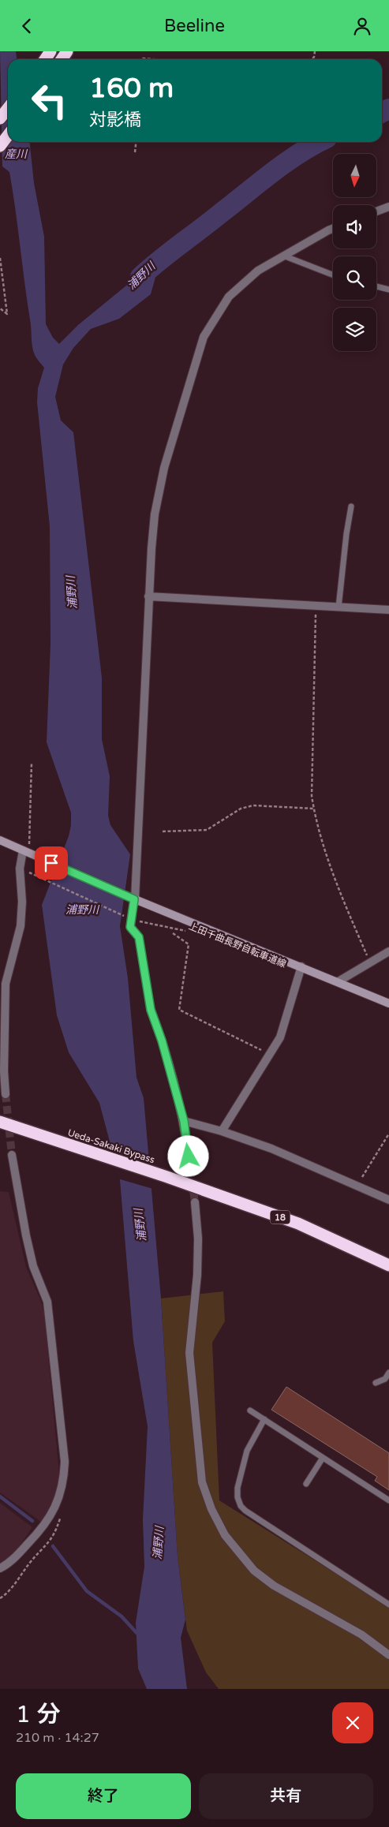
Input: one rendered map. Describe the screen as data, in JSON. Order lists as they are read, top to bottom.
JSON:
{
  "streets": {
    "highway": ["Ueda-Sakaki Bypass", "18"],
    "path": ["上田千曲長野自転車道線"]
  },
  "water": ["産川", "浦野川"],
  "north": "bottom",
  "page": {
    "header": "Beeline",
    "turn": ["160 m", "対影橋"],
    "heading": ["1 分", "210 m · 14:27"],
    "buttons": ["終了", "共有"]
  }
}
